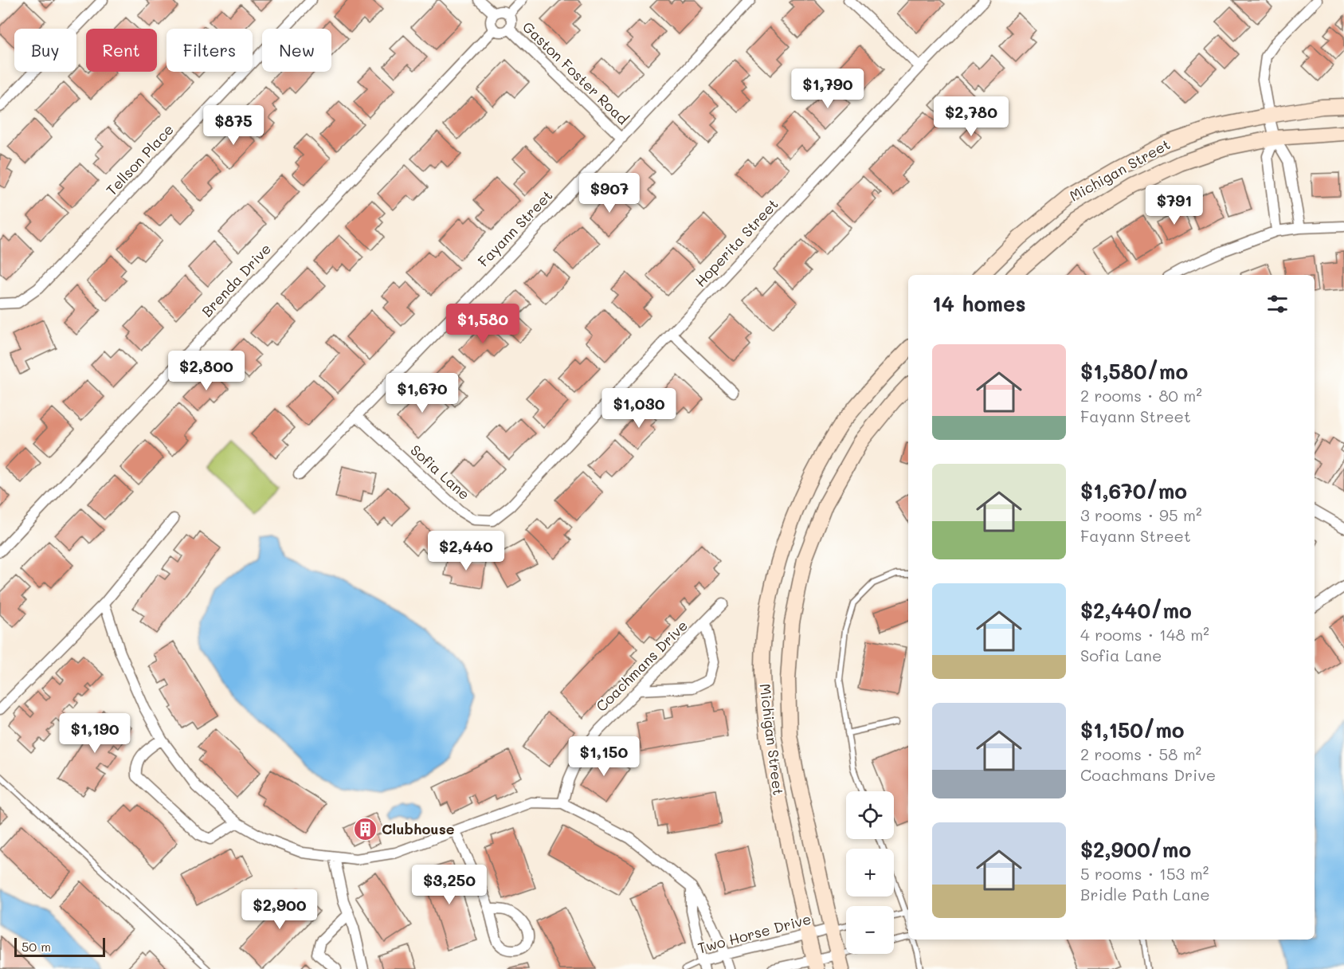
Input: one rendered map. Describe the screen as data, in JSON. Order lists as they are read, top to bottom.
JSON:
{
  "streets": {
    "street": [
      "Gaston Foster Road",
      "Tellson Place",
      "Michigan Street",
      "Fayann Street",
      "Hoperita Street",
      "Brenda Drive",
      "Sofia Lane",
      "Coachmans Drive",
      "Two Horse Drive"
    ]
  },
  "crossings": [
    ["Gaston Foster Road", "Fayann Street"],
    ["Gaston Foster Road", "Brenda Drive"],
    ["Michigan Street", "Two Horse Drive"],
    ["Fayann Street", "Sofia Lane"],
    ["Hoperita Street", "Sofia Lane"]
  ],
  "places": {
    "building": ["Clubhouse"]
  },
  "scale_bar": "50 m",
  "page": {
    "chip": [
      "Buy",
      "Rent",
      "Filters",
      "New"
    ],
    "price": [
      "$1,790",
      "$2,780",
      "$875",
      "$907",
      "$791",
      "$1,580",
      "$2,800",
      "$1,670",
      "$1,030",
      "$2,440",
      "$1,190",
      "$1,150",
      "$3,250",
      "$2,900"
    ],
    "heading": "14 homes",
    "list": [
      {
        "name": "$1,580/mo",
        "note": "2 rooms · 80 m² · Fayann Street"
      },
      {
        "name": "$1,670/mo",
        "note": "3 rooms · 95 m² · Fayann Street"
      },
      {
        "name": "$2,440/mo",
        "note": "4 rooms · 148 m² · Sofia Lane"
      },
      {
        "name": "$1,150/mo",
        "note": "2 rooms · 58 m² · Coachmans Drive"
      },
      {
        "name": "$2,900/mo",
        "note": "5 rooms · 153 m² · Bridle Path Lane"
      }
    ],
    "map_buttons": ["+", "−"],
    "scale": "50 m"
  }
}
